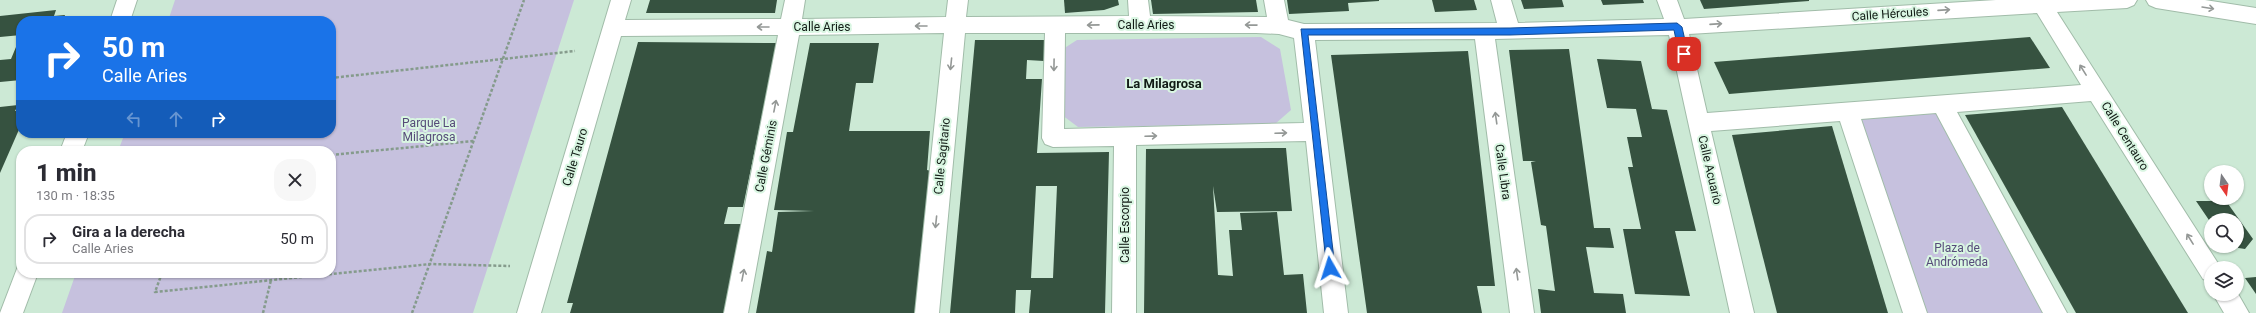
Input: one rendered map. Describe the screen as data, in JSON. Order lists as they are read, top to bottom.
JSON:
{
  "streets": {
    "street": [
      "Calle Hércules",
      "Calle Aries",
      "Calle Centauro",
      "Calle Géminis",
      "Calle Sagitario",
      "Calle Tauro",
      "Calle Acuario",
      "Calle Libra",
      "Calle Escorpio"
    ]
  },
  "crossings": [
    ["Calle Hércules", "Calle Aries"],
    ["Calle Hércules", "Calle Centauro"],
    ["Calle Hércules", "Calle Acuario"],
    ["Calle Aries", "Calle Géminis"],
    ["Calle Aries", "Calle Sagitario"],
    ["Calle Aries", "Calle Tauro"],
    ["Calle Aries", "Calle Acuario"],
    ["Calle Aries", "Calle Libra"]
  ],
  "one_way": ["Calle Aries", "Calle Géminis", "Calle Sagitario"],
  "districts": ["La Milagrosa"],
  "parks": ["Parque La Milagrosa", "Plaza de Andrómeda"],
  "north": "bottom",
  "page": {
    "turn": ["50 m", "Calle Aries"],
    "heading": ["1 min", "130 m · 18:35"],
    "list": [
      {
        "name": "Gira a la derecha",
        "note": "Calle Aries",
        "value": "50 m"
      }
    ]
  }
}
